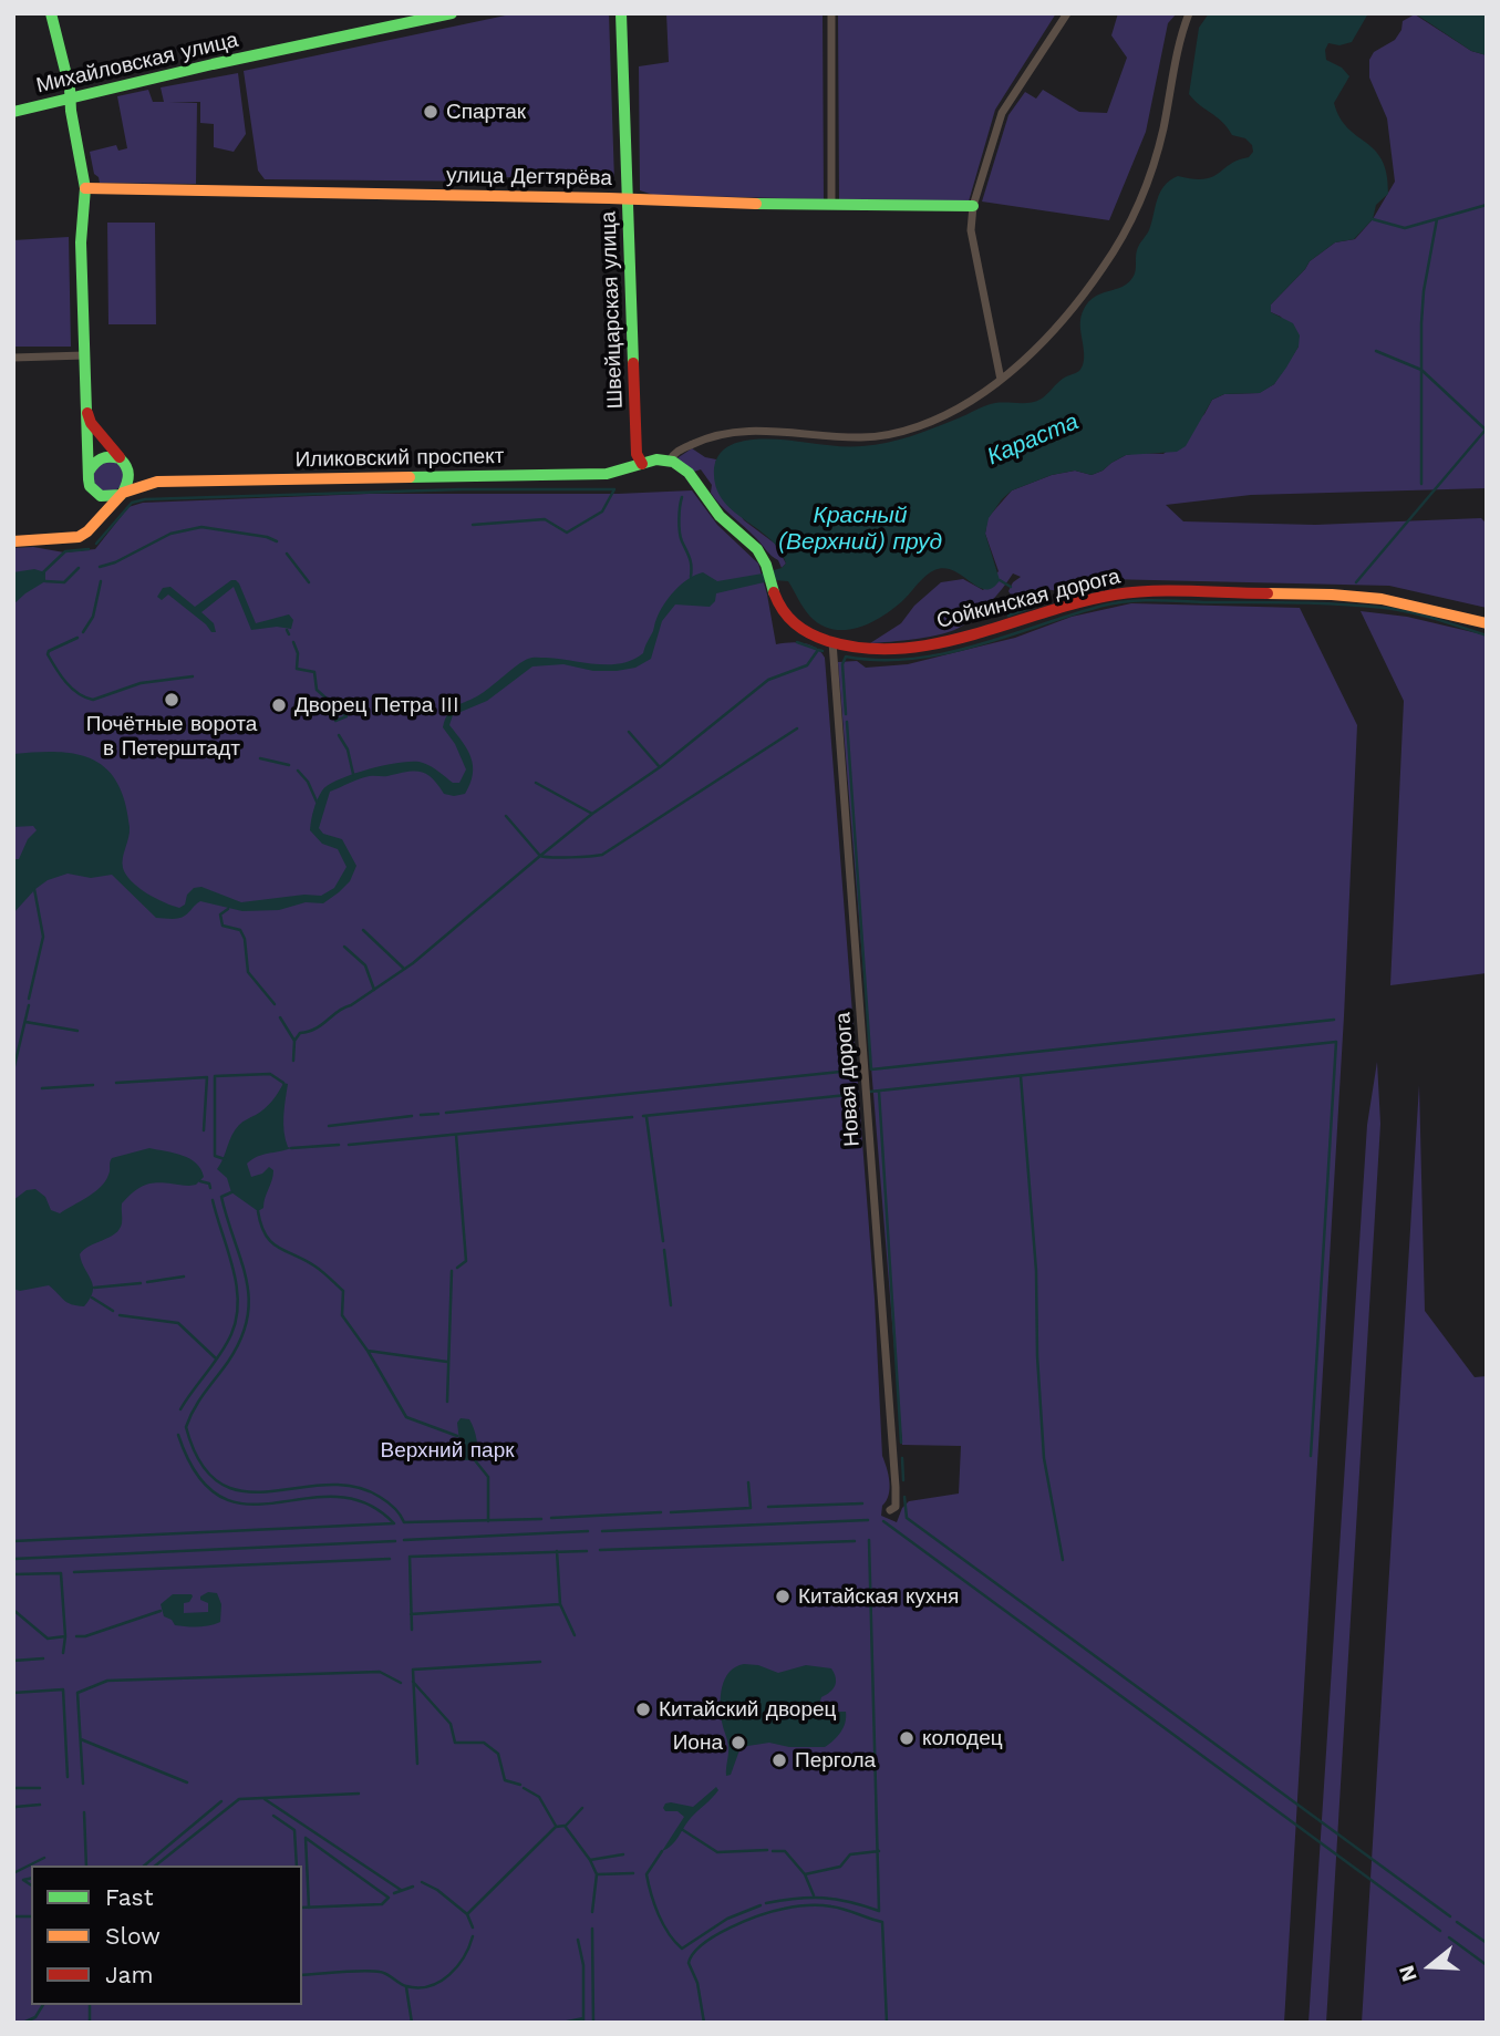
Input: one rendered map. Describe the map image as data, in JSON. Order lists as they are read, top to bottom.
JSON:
{
  "streets": {
    "main road": [
      "Михайловская улица",
      "улица Дегтярёва",
      "Швейцарская улица",
      "Иликовский проспект",
      "Сойкинская дорога"
    ],
    "street": ["Новая дорога"]
  },
  "crossings": [
    ["улица Дегтярёва", "Швейцарская улица"],
    ["Швейцарская улица", "Иликовский проспект"],
    ["Иликовский проспект", "Сойкинская дорога"],
    ["Сойкинская дорога", "Новая дорога"]
  ],
  "water": ["Караста", "Красный (Верхний) пруд"],
  "parks": ["Верхний парк"],
  "places": [
    "Спартак",
    "Почётные ворота в Петерштадт",
    "Дворец Петра III",
    "Китайская кухня",
    "Китайский дворец",
    "колодец",
    "Иона",
    "Пергола"
  ],
  "legend": ["Fast", "Slow", "Jam"],
  "north": "left"
}
